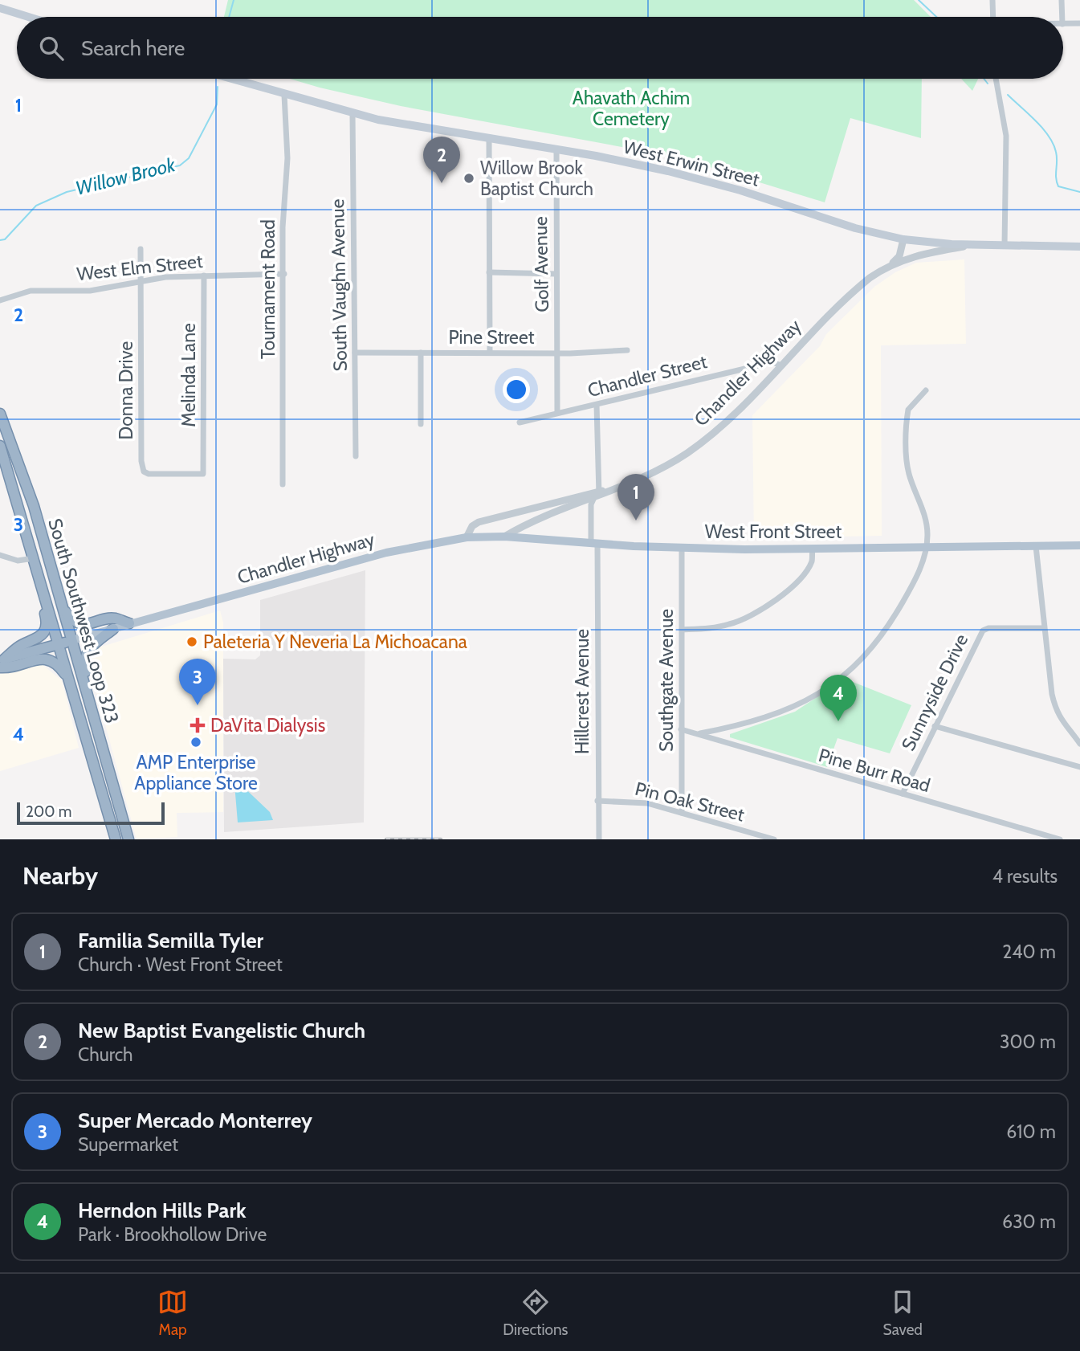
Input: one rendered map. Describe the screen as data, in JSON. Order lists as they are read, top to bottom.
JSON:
{
  "streets": {
    "highway": ["Chandler Highway", "South Southwest Loop 323"],
    "main road": ["West Erwin Street", "West Front Street"],
    "street": [
      "Golf Avenue",
      "West Elm Street",
      "South Vaughn Avenue",
      "Tournament Road",
      "Pine Street",
      "Melinda Lane",
      "Chandler Street",
      "Donna Drive",
      "Southgate Avenue",
      "Hillcrest Avenue",
      "Sunnyside Drive",
      "Pine Burr Road",
      "Pin Oak Street"
    ]
  },
  "crossings": [
    ["West Erwin Street", "Golf Avenue"],
    ["West Erwin Street", "South Vaughn Avenue"],
    ["West Erwin Street", "Tournament Road"],
    ["West Erwin Street", "Chandler Highway"],
    ["Golf Avenue", "Pine Street"],
    ["Golf Avenue", "Chandler Street"],
    ["West Elm Street", "Tournament Road"],
    ["West Elm Street", "Melinda Lane"],
    ["West Elm Street", "Donna Drive"],
    ["South Vaughn Avenue", "Pine Street"],
    ["Chandler Highway", "Chandler Street"],
    ["Chandler Highway", "West Front Street"],
    ["Chandler Highway", "South Southwest Loop 323"],
    ["Chandler Highway", "Hillcrest Avenue"],
    ["Melinda Lane", "Donna Drive"],
    ["Chandler Street", "Hillcrest Avenue"],
    ["West Front Street", "Southgate Avenue"],
    ["West Front Street", "Hillcrest Avenue"],
    ["Southgate Avenue", "Pine Burr Road"],
    ["Southgate Avenue", "Pin Oak Street"],
    ["Hillcrest Avenue", "Pin Oak Street"],
    ["Sunnyside Drive", "Pine Burr Road"]
  ],
  "water": ["Willow Brook"],
  "parks": ["Ahavath Achim Cemetery"],
  "places": {
    "other": ["Willow Brook Baptist Church", "Paleteria Y Neveria La Michoacana", "AMP Enterprise Appliance Store"],
    "health": ["DaVita Dialysis"]
  },
  "scale_bar": "200 m",
  "page": {
    "search": "Search here",
    "pins": [
      "2",
      "1",
      "3",
      "4"
    ],
    "scale": "200 m",
    "heading": ["Nearby", "4 results"],
    "list": [
      {
        "mark": "1",
        "name": "Familia Semilla Tyler",
        "note": "Church · West Front Street",
        "value": "240 m"
      },
      {
        "mark": "2",
        "name": "New Baptist Evangelistic Church",
        "note": "Church",
        "value": "300 m"
      },
      {
        "mark": "3",
        "name": "Super Mercado Monterrey",
        "note": "Supermarket",
        "value": "610 m"
      },
      {
        "mark": "4",
        "name": "Herndon Hills Park",
        "note": "Park · Brookhollow Drive",
        "value": "630 m"
      }
    ],
    "nav": ["Map", "Directions", "Saved"]
  },
  "grid": {
    "rows": [
      "1",
      "2",
      "3",
      "4"
    ]
  }
}
